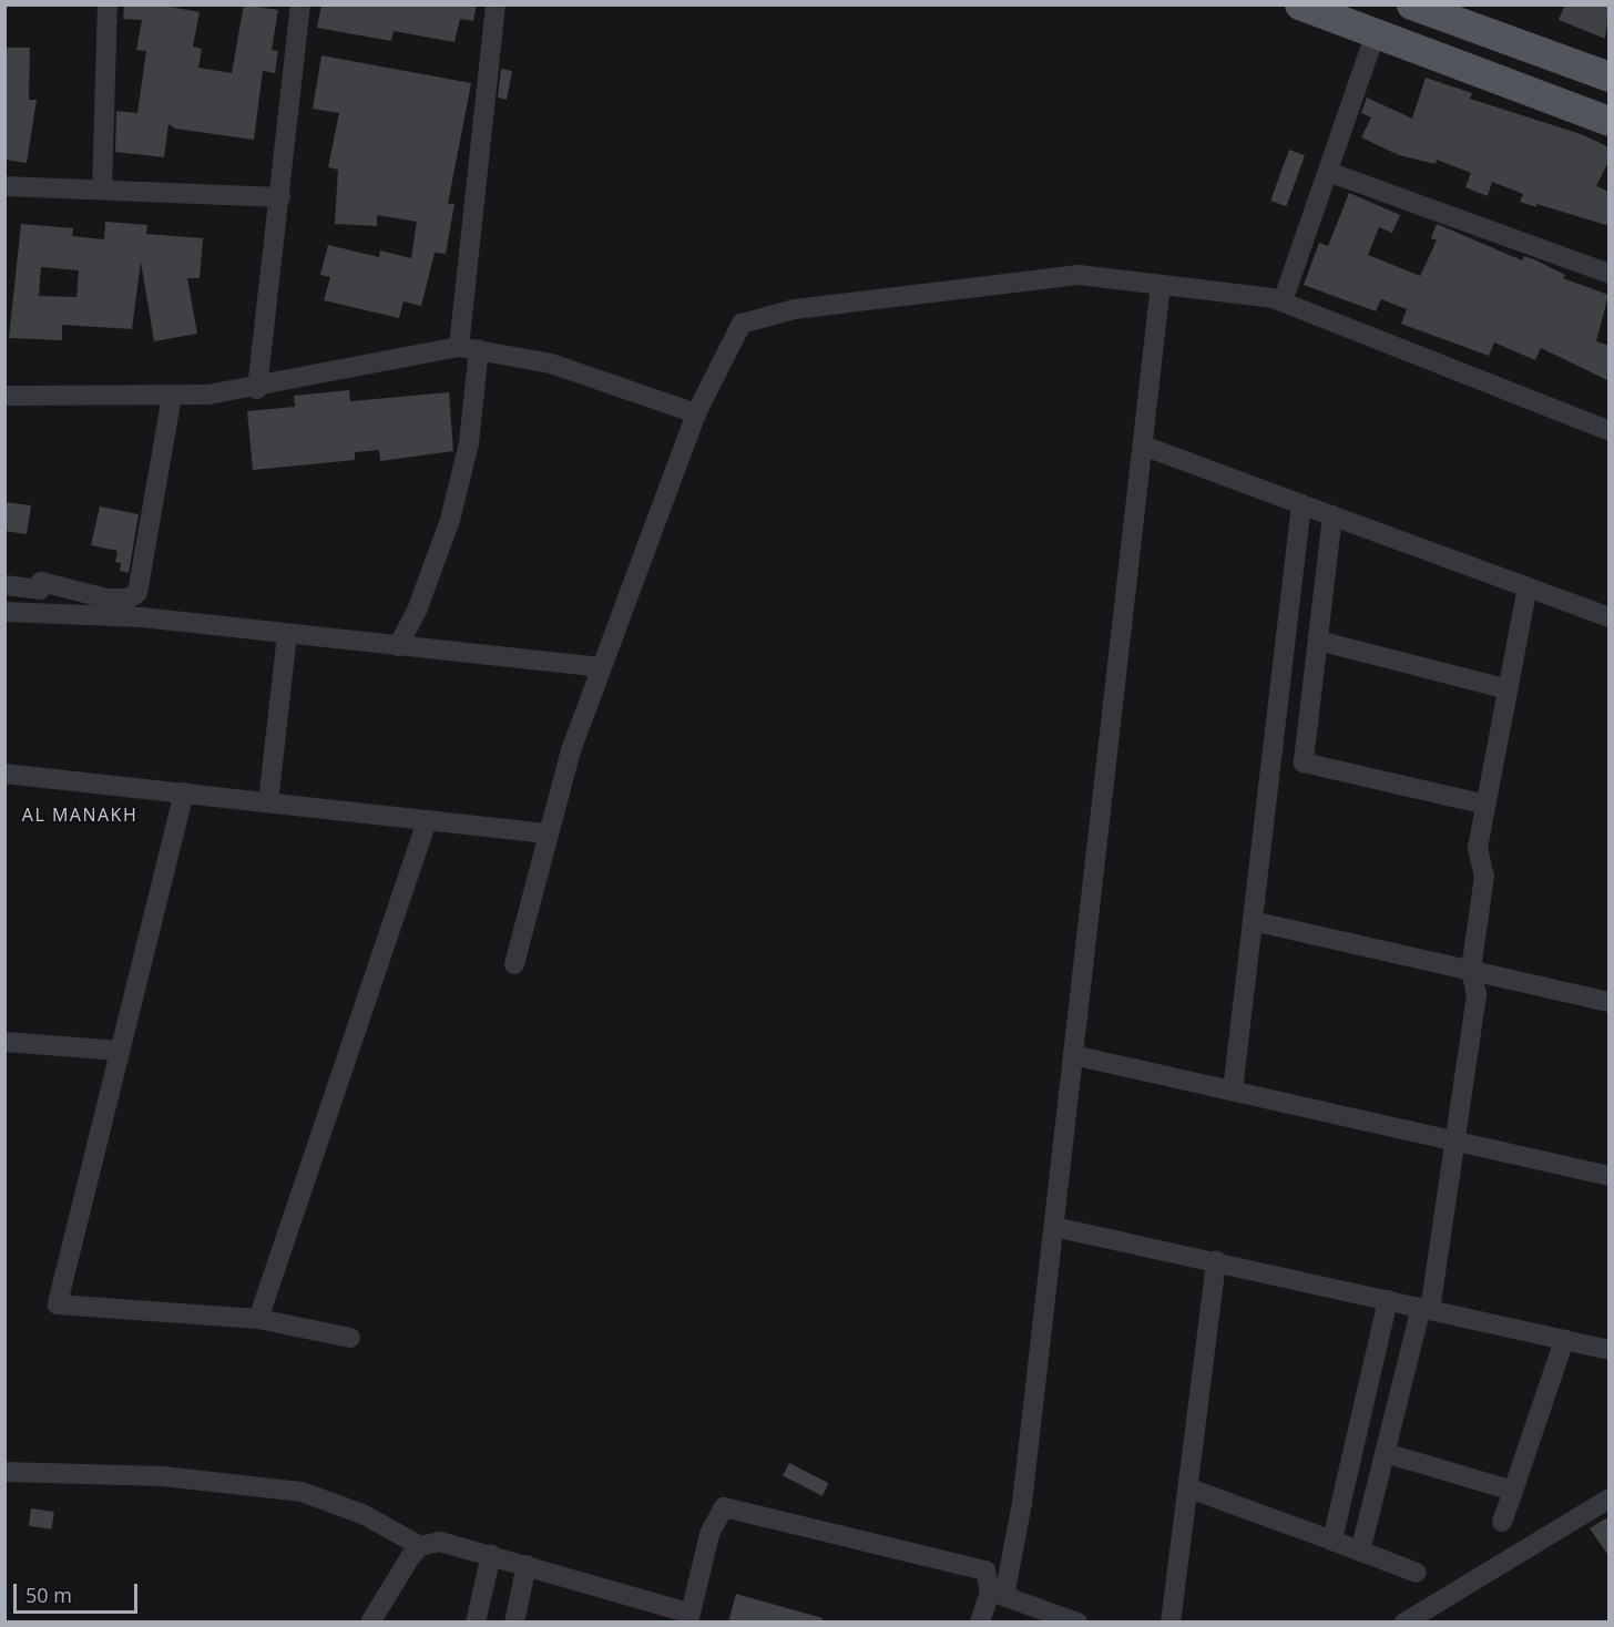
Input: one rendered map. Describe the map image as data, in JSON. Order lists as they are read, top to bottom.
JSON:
{
  "districts": ["AL MANAKH"],
  "scale_bar": "50 m"
}
